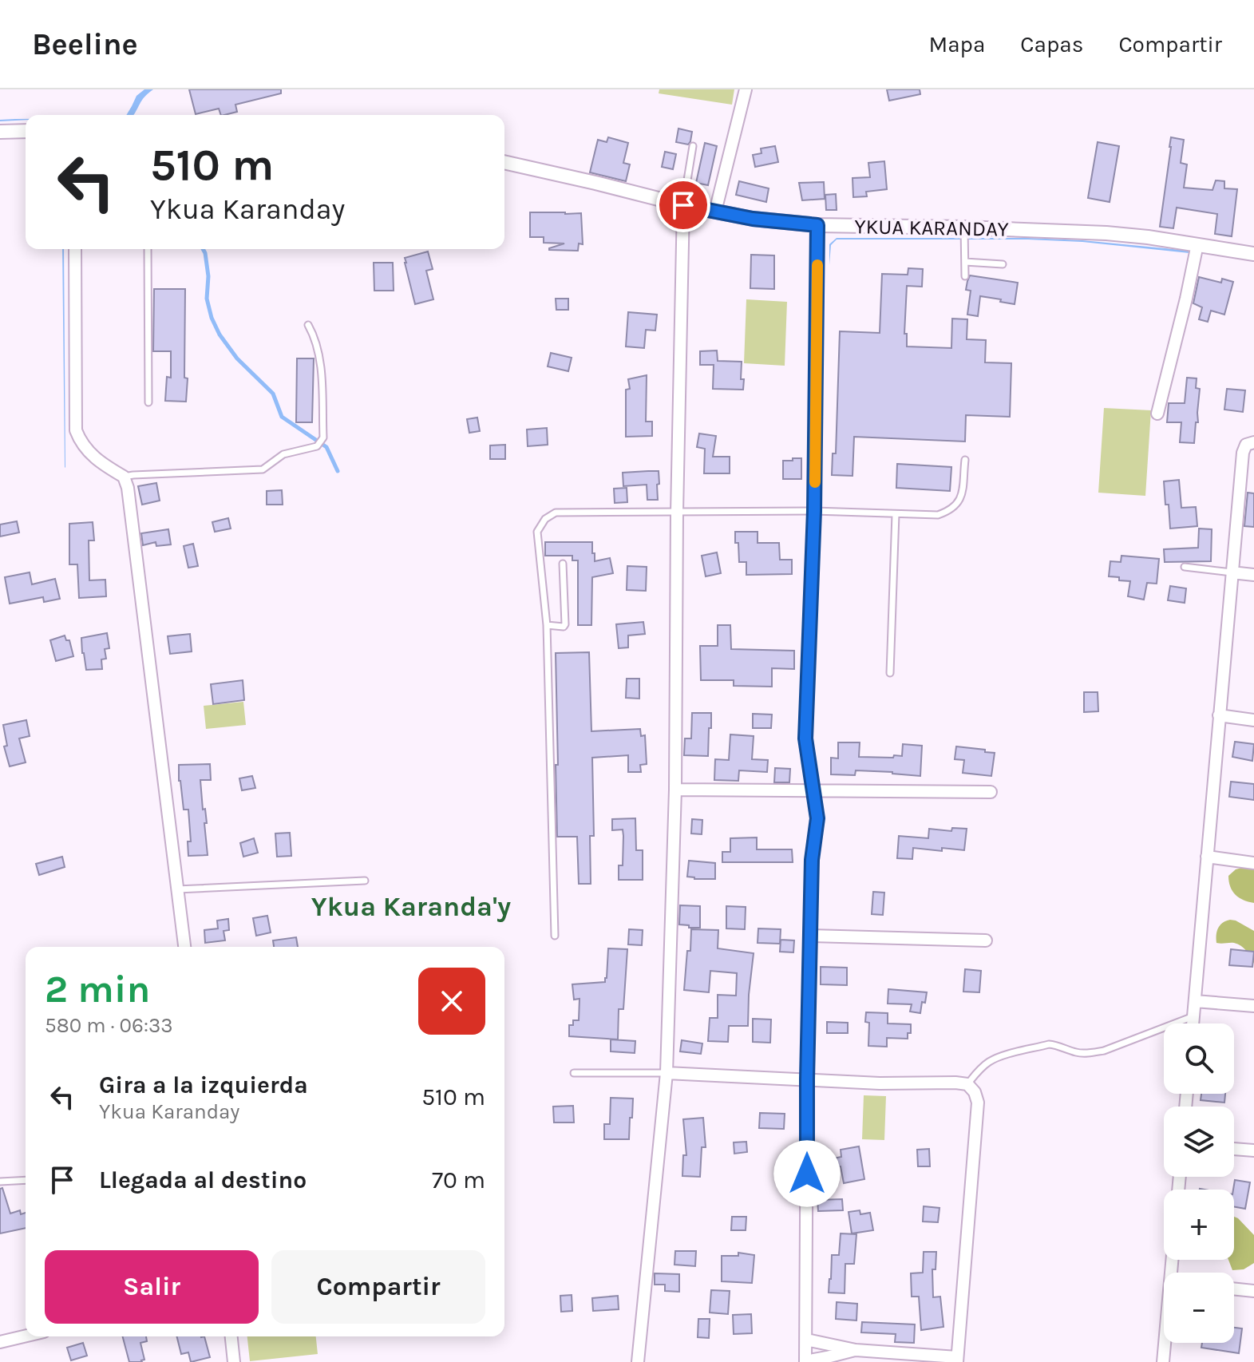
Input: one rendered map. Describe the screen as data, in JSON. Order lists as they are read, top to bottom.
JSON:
{
  "streets": {
    "street": ["YKUA KARANDAY"]
  },
  "districts": ["Ykua Karanda'y"],
  "page": {
    "header": "Beeline",
    "nav": ["Mapa", "Capas", "Compartir"],
    "turn": ["510 m", "Ykua Karanday"],
    "heading": ["2 min", "580 m · 06:33"],
    "map_buttons": ["+", "−"],
    "list": [
      {
        "name": "Gira a la izquierda",
        "note": "Ykua Karanday",
        "value": "510 m"
      },
      {
        "name": "Llegada al destino",
        "value": "70 m"
      }
    ],
    "buttons": ["Salir", "Compartir"]
  }
}
